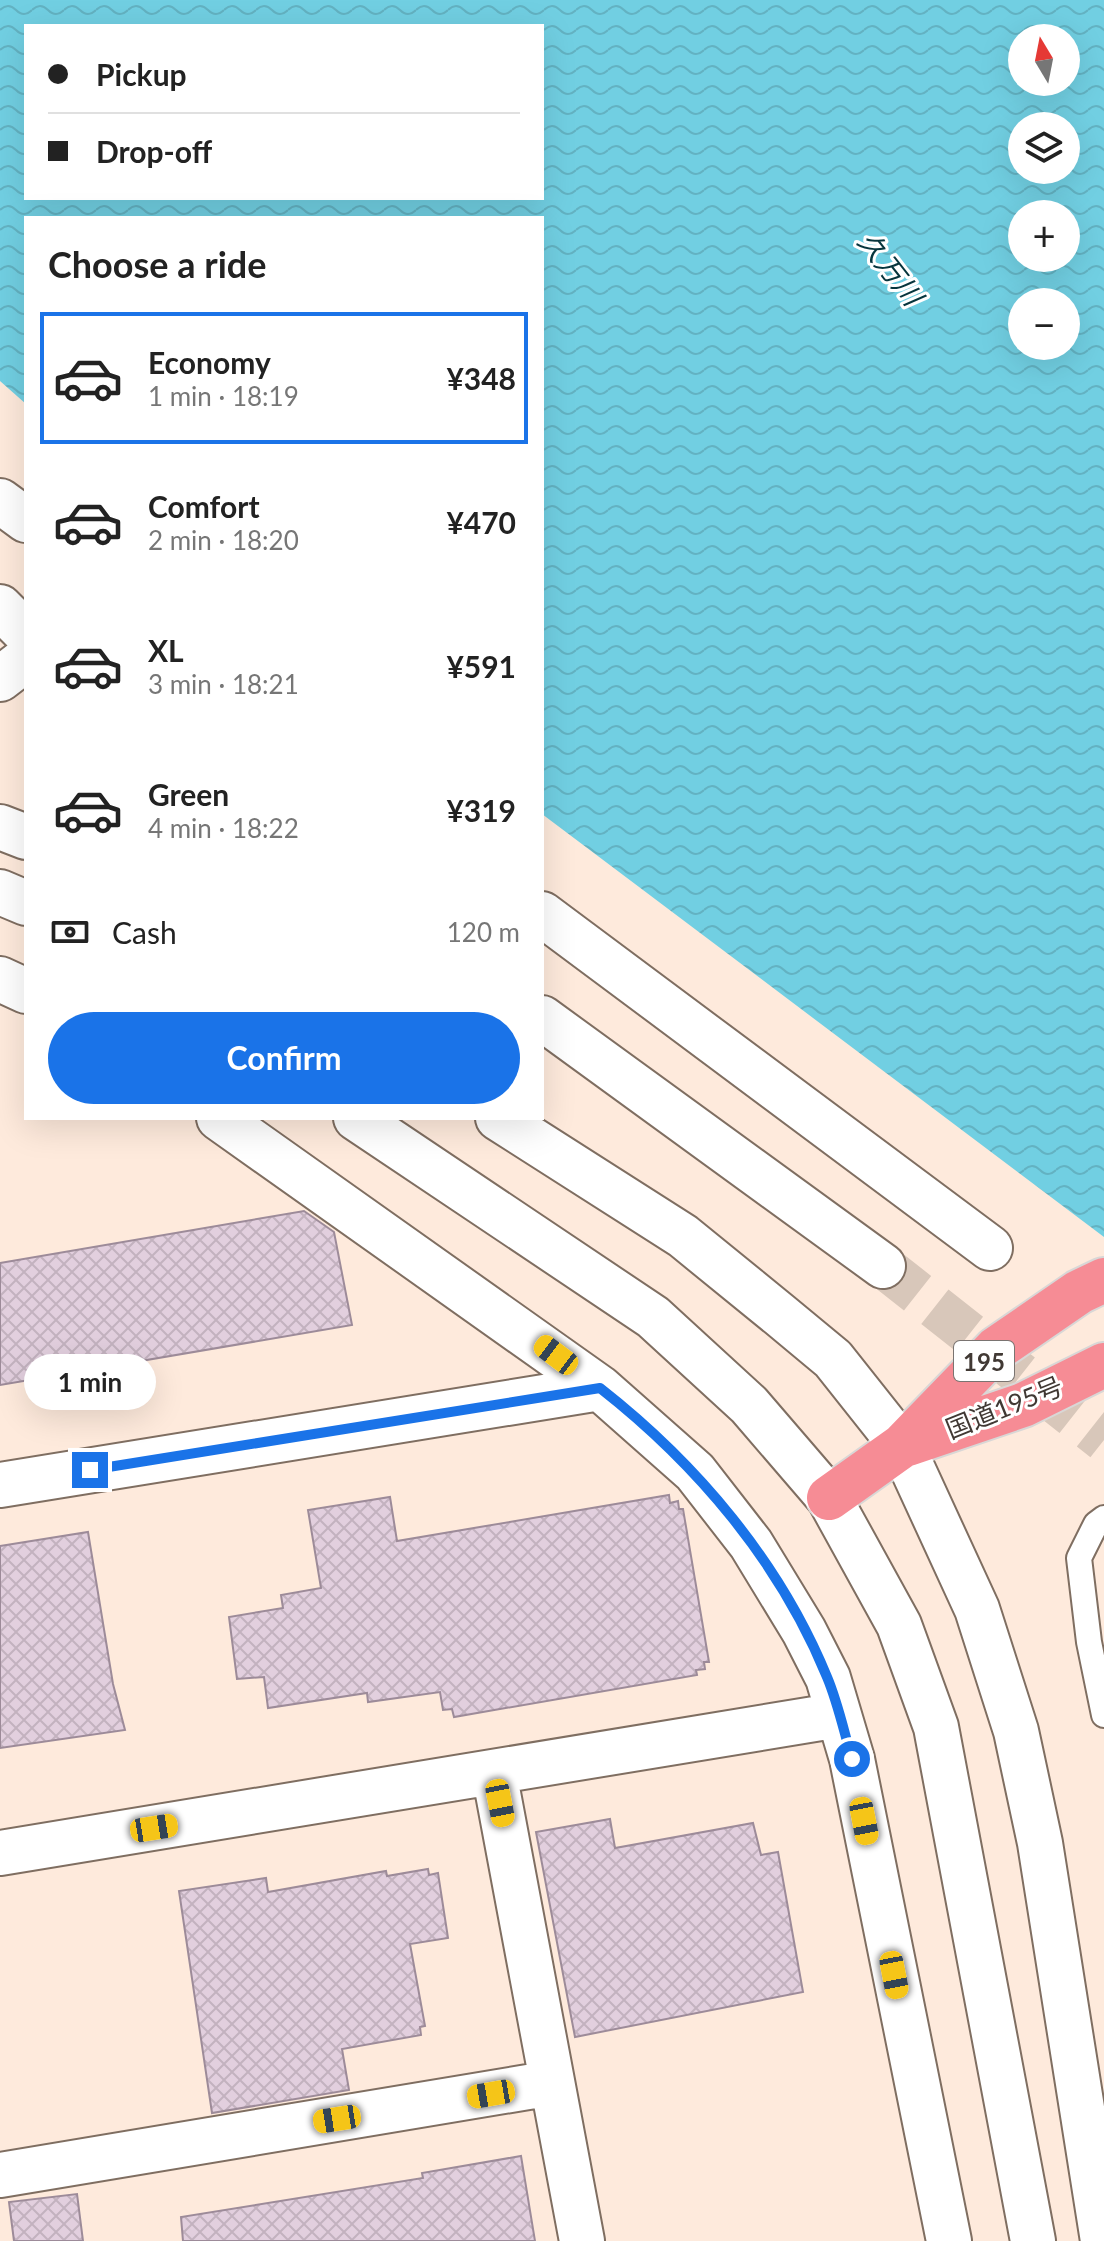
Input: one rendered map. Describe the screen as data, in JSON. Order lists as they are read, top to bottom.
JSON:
{
  "streets": {
    "highway": ["195", "国道195号"]
  },
  "water": ["久万川"],
  "north": "top",
  "page": {
    "map_buttons": ["+", "−"],
    "banner": ["Pickup", "Drop-off"],
    "heading": "Choose a ride",
    "list": [
      {
        "name": "Economy",
        "note": "1 min · 18:19",
        "value": "¥348"
      },
      {
        "name": "Comfort",
        "note": "2 min · 18:20",
        "value": "¥470"
      },
      {
        "name": "XL",
        "note": "3 min · 18:21",
        "value": "¥591"
      },
      {
        "name": "Green",
        "note": "4 min · 18:22",
        "value": "¥319"
      }
    ],
    "pay": ["Cash", "120 m"],
    "buttons": "Confirm",
    "bubble": "1 min"
  }
}
